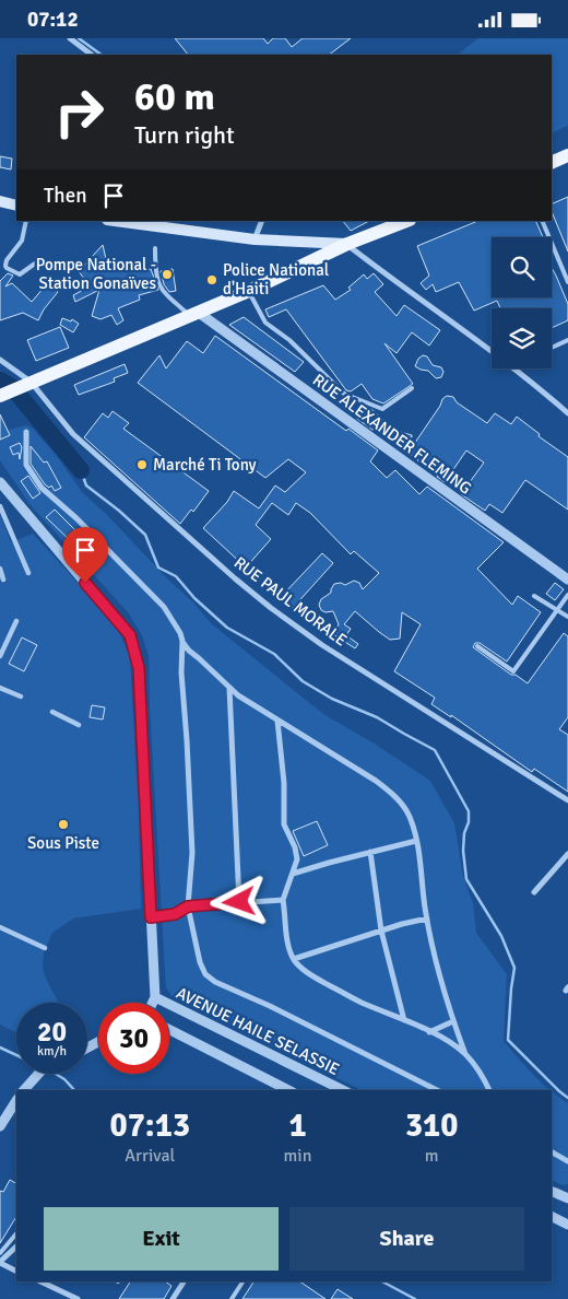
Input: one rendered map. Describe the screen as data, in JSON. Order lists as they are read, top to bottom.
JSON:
{
  "streets": {
    "street": ["RUE ALEXANDER FLEMING", "RUE PAUL MORALE", "AVENUE HAILE SELASSIE"]
  },
  "places": [
    "Pompe National - Station Gonaïves",
    "Police National d'Haiti",
    "Marché Ti Tony",
    "Sous Piste"
  ],
  "page": {
    "status": "07:12",
    "turn": ["60 m", "Turn right"],
    "then": "Then",
    "speed": "20 km/h",
    "limit": "30",
    "eta": [
      "07:13",
      "Arrival",
      "1",
      "min",
      "310",
      "m"
    ],
    "buttons": ["Exit", "Share"]
  }
}
